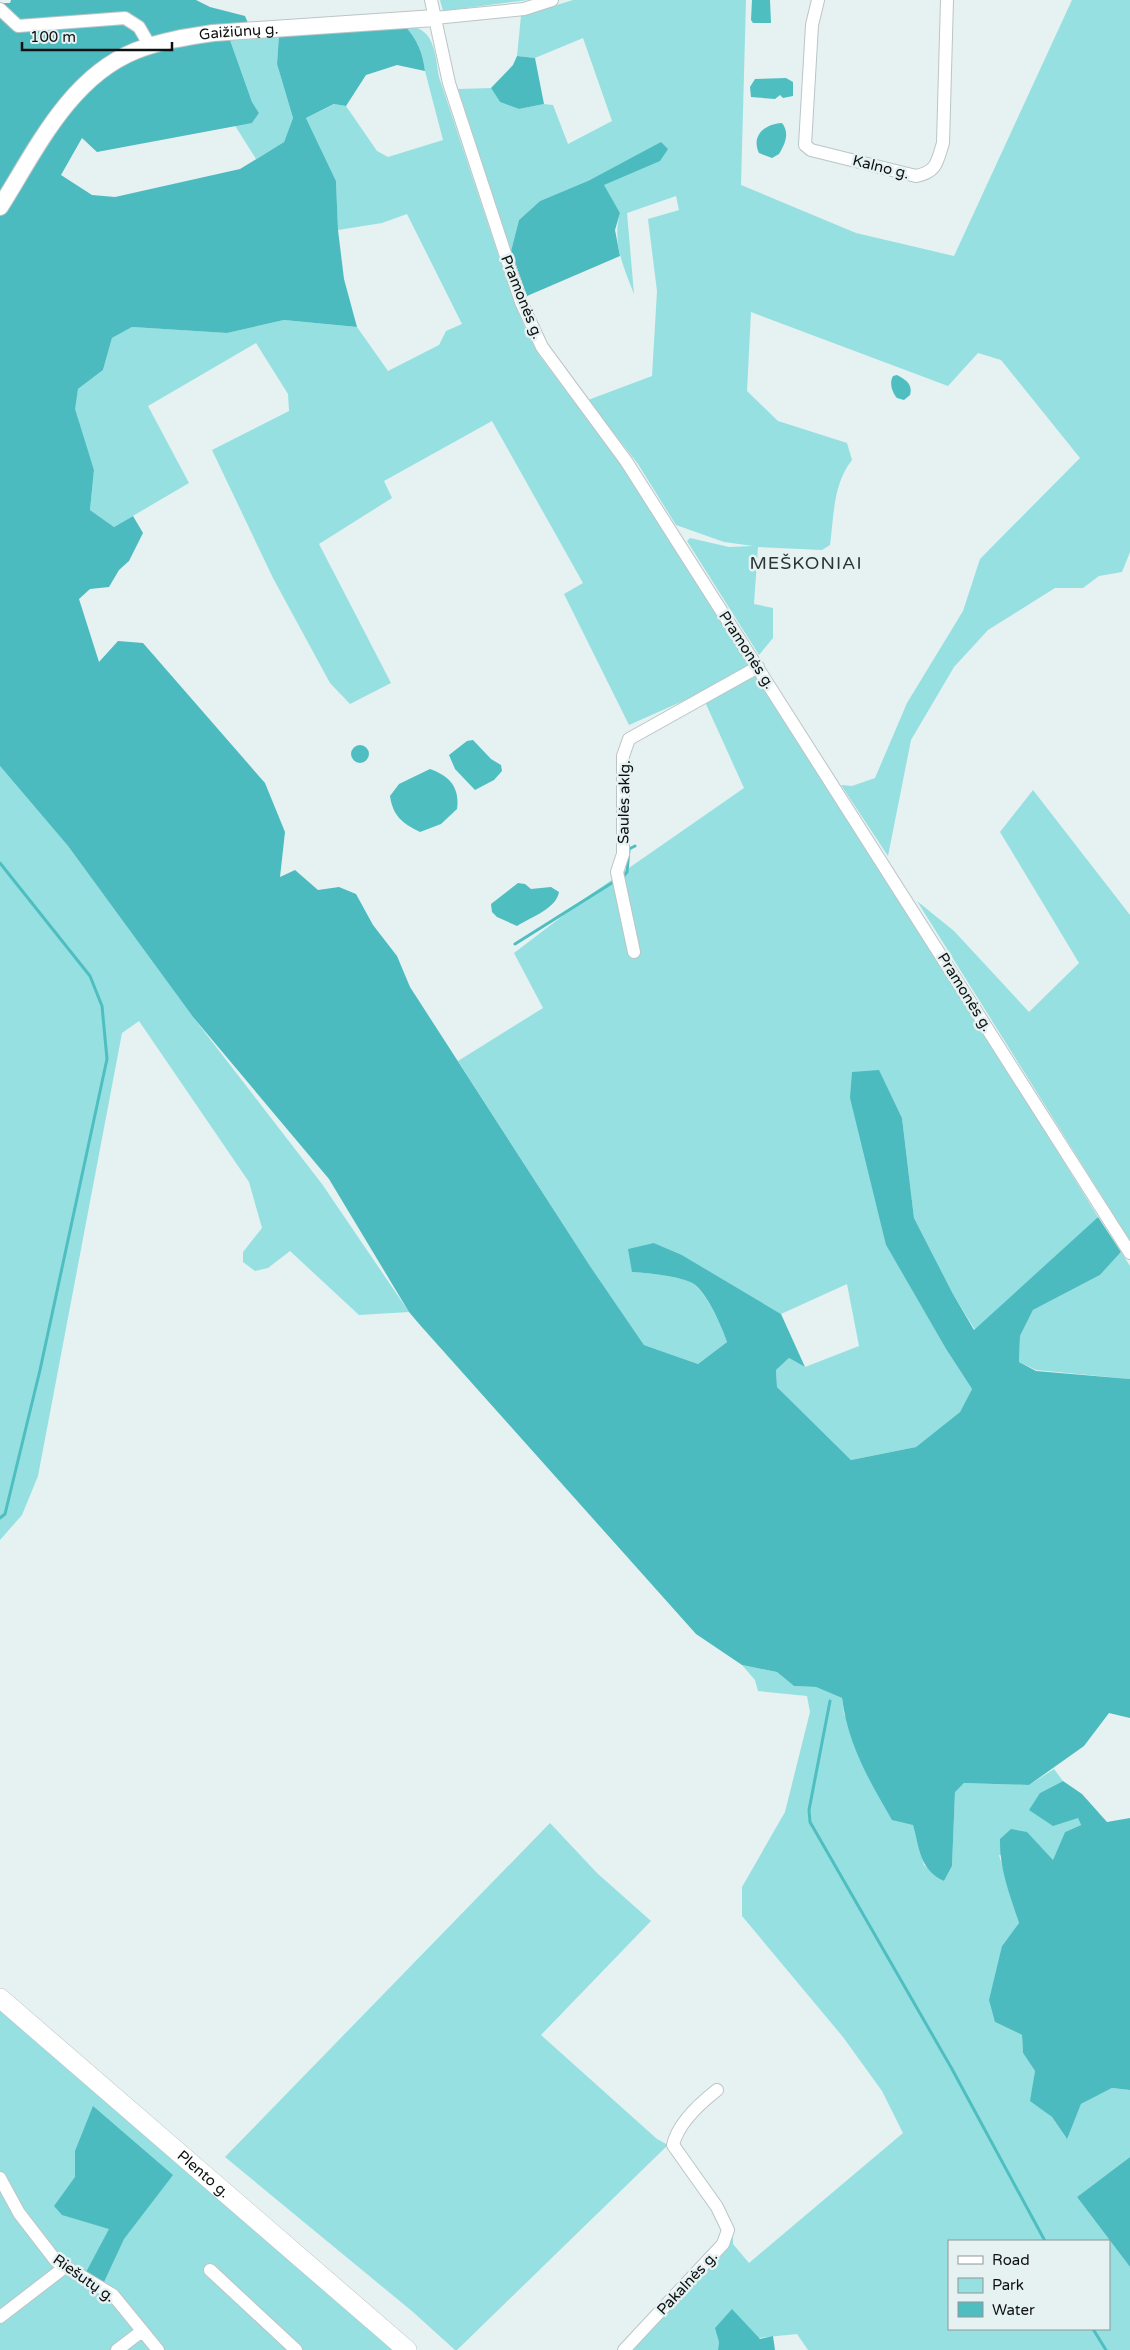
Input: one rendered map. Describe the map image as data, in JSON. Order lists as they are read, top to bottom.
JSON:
{
  "streets": {
    "highway": ["Plento g."],
    "main road": ["Gaižiūnų g."],
    "street": [
      "Kalno g.",
      "Pramonės g.",
      "Saulės aklg.",
      "Riešutų g.",
      "Pakalnės g."
    ]
  },
  "crossings": [
    ["Gaižiūnų g.", "Pramonės g."],
    ["Pramonės g.", "Saulės aklg."]
  ],
  "districts": ["MEŠKONIAI"],
  "legend": ["Road", "Park", "Water"],
  "scale_bar": "100 m"
}
